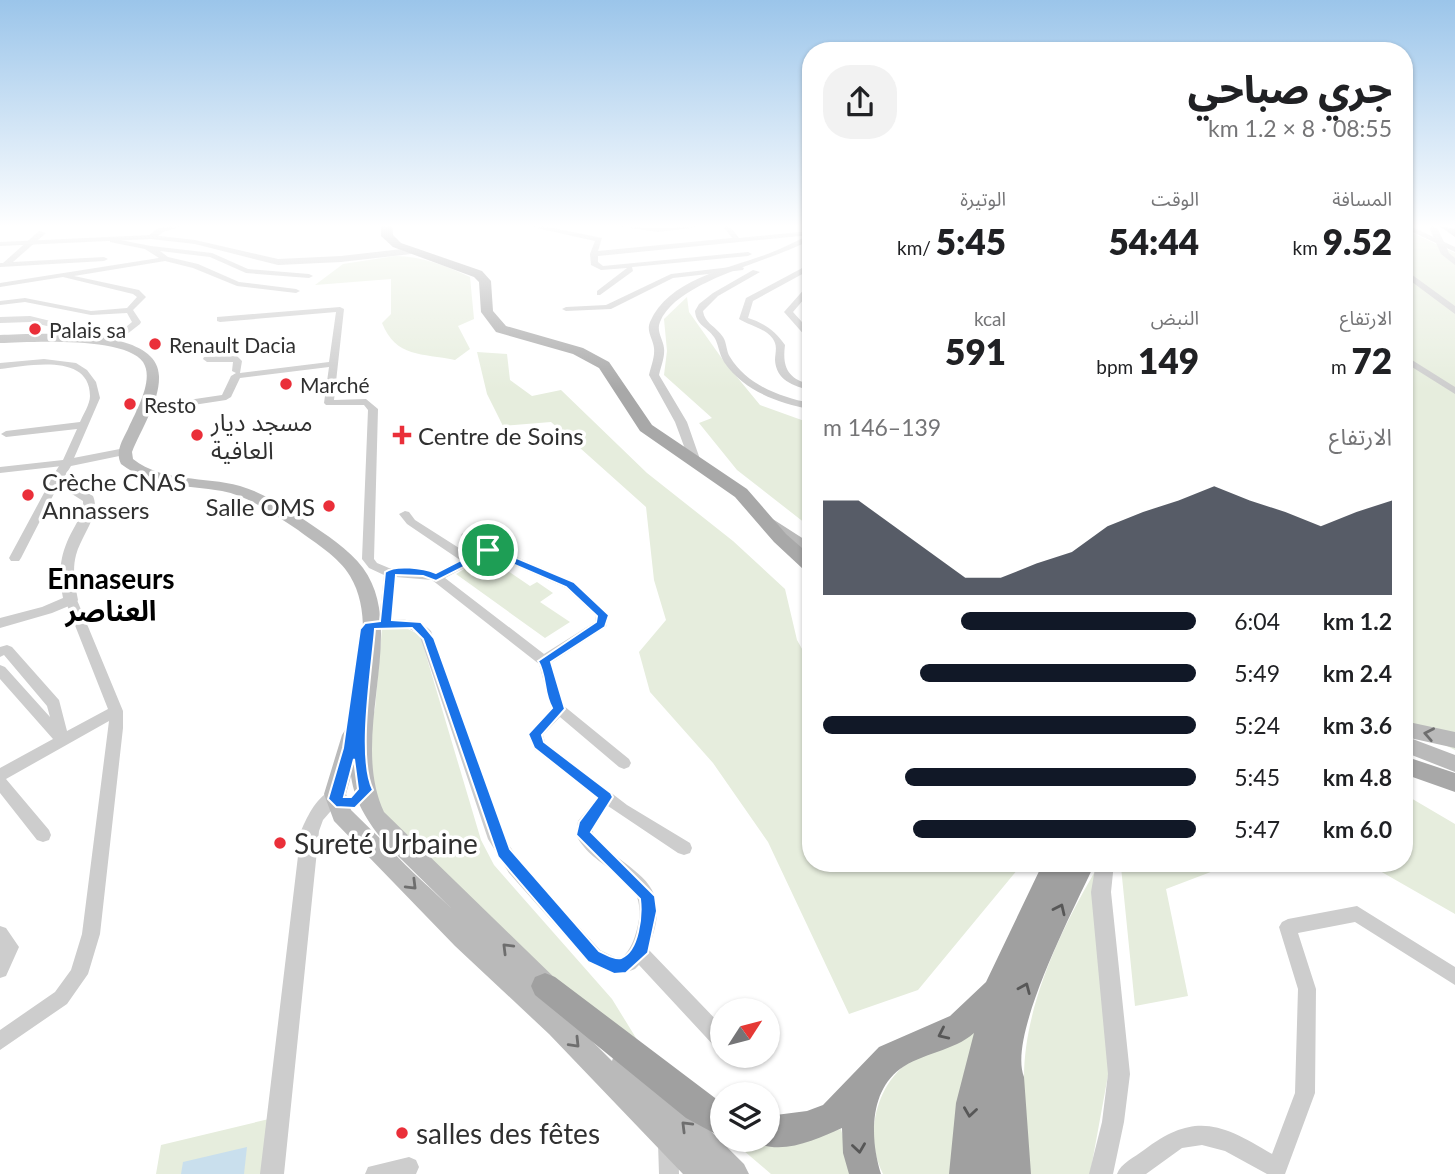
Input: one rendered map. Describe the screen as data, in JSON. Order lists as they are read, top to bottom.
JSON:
{
  "districts": ["Ennaseurs العناصر"],
  "places": {
    "other": [
      "Palais sa",
      "Renault Dacia",
      "Marché",
      "Resto",
      "مسجد ديار العافية",
      "Crèche CNAS Annassers",
      "Salle OMS",
      "Sureté Urbaine",
      "salles des fêtes"
    ],
    "health": ["Centre de Soins"]
  },
  "north": "top right",
  "page": {
    "heading": ["جري صباحي", "08:55 · 8 × 1.2 km"],
    "stats": [
      ["المسافة", "9.52 km"],
      ["الوقت", "54:44"],
      ["الوتيرة", "5:45 /km"],
      ["الارتفاع", "72 m"],
      ["النبض", "149 bpm"],
      ["kcal", "591"]
    ],
    "chart": ["الارتفاع", "139–146 m"],
    "list": [
      {
        "name": "1.2 km",
        "note": "6:04"
      },
      {
        "name": "2.4 km",
        "note": "5:49"
      },
      {
        "name": "3.6 km",
        "note": "5:24"
      },
      {
        "name": "4.8 km",
        "note": "5:45"
      },
      {
        "name": "6.0 km",
        "note": "5:47"
      }
    ]
  }
}
